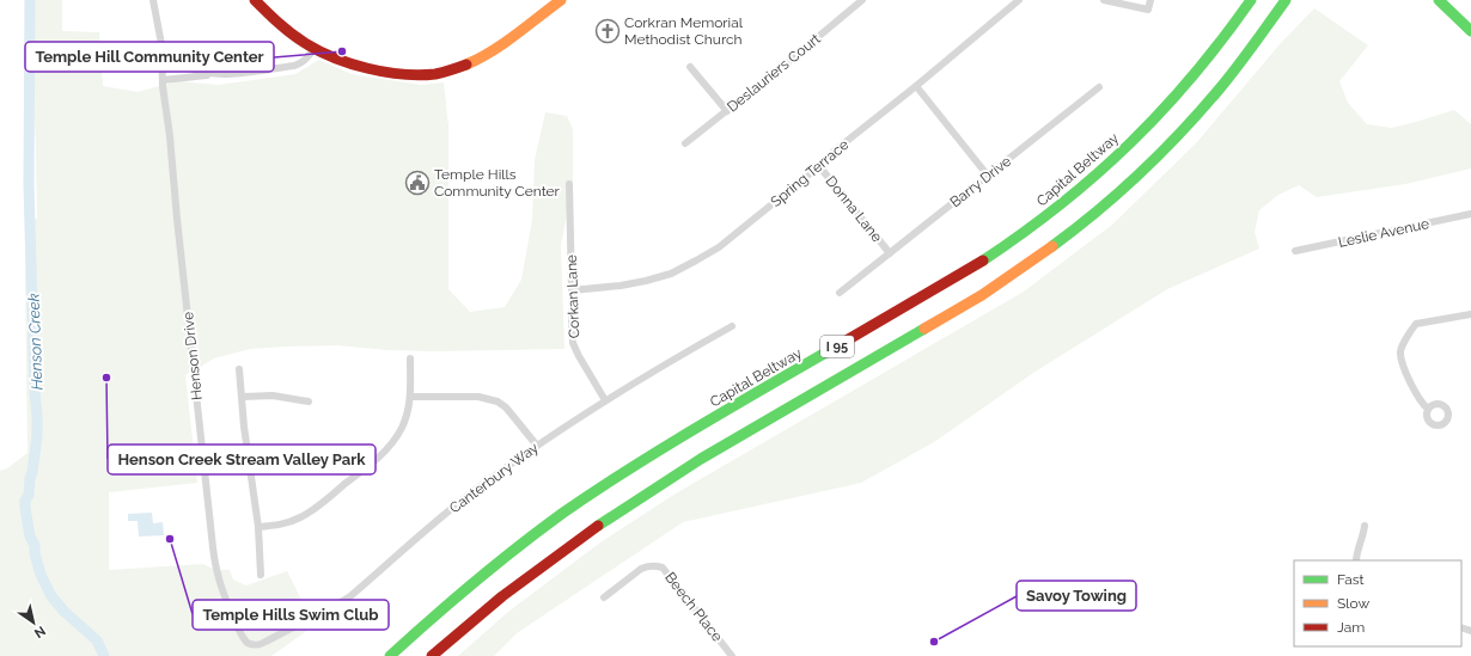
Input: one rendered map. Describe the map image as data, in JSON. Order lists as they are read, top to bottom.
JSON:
{
  "streets": {
    "main road": ["Capital Beltway", "I 95"],
    "street": [
      "Deslauriers Court",
      "Spring Terrace",
      "Barry Drive",
      "Donna Lane",
      "Leslie Avenue",
      "Corkan Lane",
      "Henson Drive",
      "Canterbury Way",
      "Beech Place"
    ]
  },
  "crossings": [
    ["Spring Terrace", "Donna Lane"],
    ["Spring Terrace", "Corkan Lane"],
    ["Barry Drive", "Donna Lane"],
    ["Corkan Lane", "Canterbury Way"],
    ["Henson Drive", "Canterbury Way"]
  ],
  "water": ["Henson Creek"],
  "places": {
    "church": ["Corkran Memorial Methodist Church"],
    "other": [
      "Temple Hill Community Center",
      "Henson Creek Stream Valley Park",
      "Temple Hills Swim Club",
      "Savoy Towing"
    ],
    "public building": ["Temple Hills Community Center"]
  },
  "legend": ["Fast", "Slow", "Jam"],
  "north": "bottom right"
}
